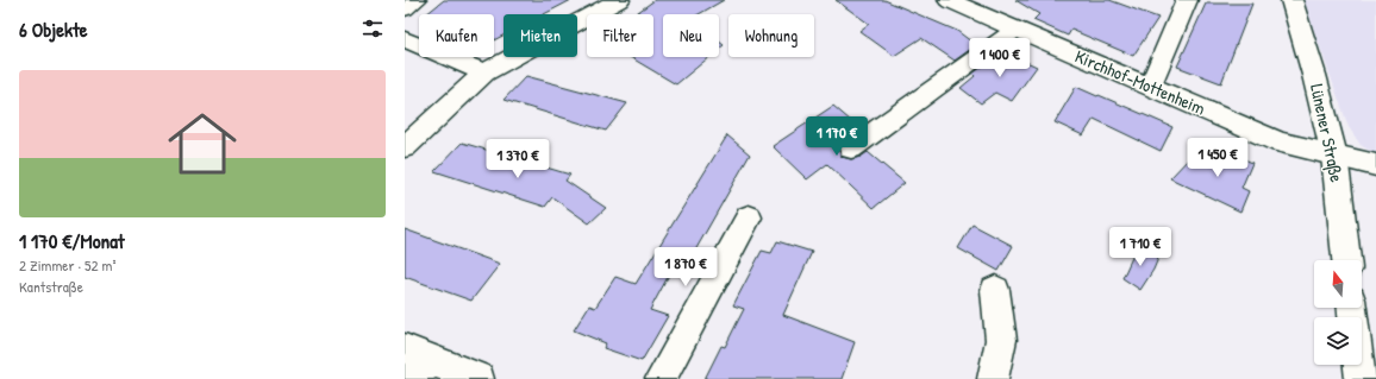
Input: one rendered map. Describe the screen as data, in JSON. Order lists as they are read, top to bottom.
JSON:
{
  "streets": {
    "street": ["Kirchhof-Mottenheim", "Lünener Straße"]
  },
  "crossings": [
    ["Kirchhof-Mottenheim", "Lünener Straße"]
  ],
  "north": "top",
  "page": {
    "heading": "6 Objekte",
    "chip": [
      "Kaufen",
      "Mieten",
      "Filter",
      "Neu",
      "Wohnung"
    ],
    "price": [
      "1 400 €",
      "1 170 €",
      "1 450 €",
      "1 370 €",
      "1 710 €",
      "1 870 €"
    ],
    "list": [
      {
        "name": "1 170 €/Monat",
        "note": "2 Zimmer · 52 m² · Kantstraße"
      }
    ]
  }
}
